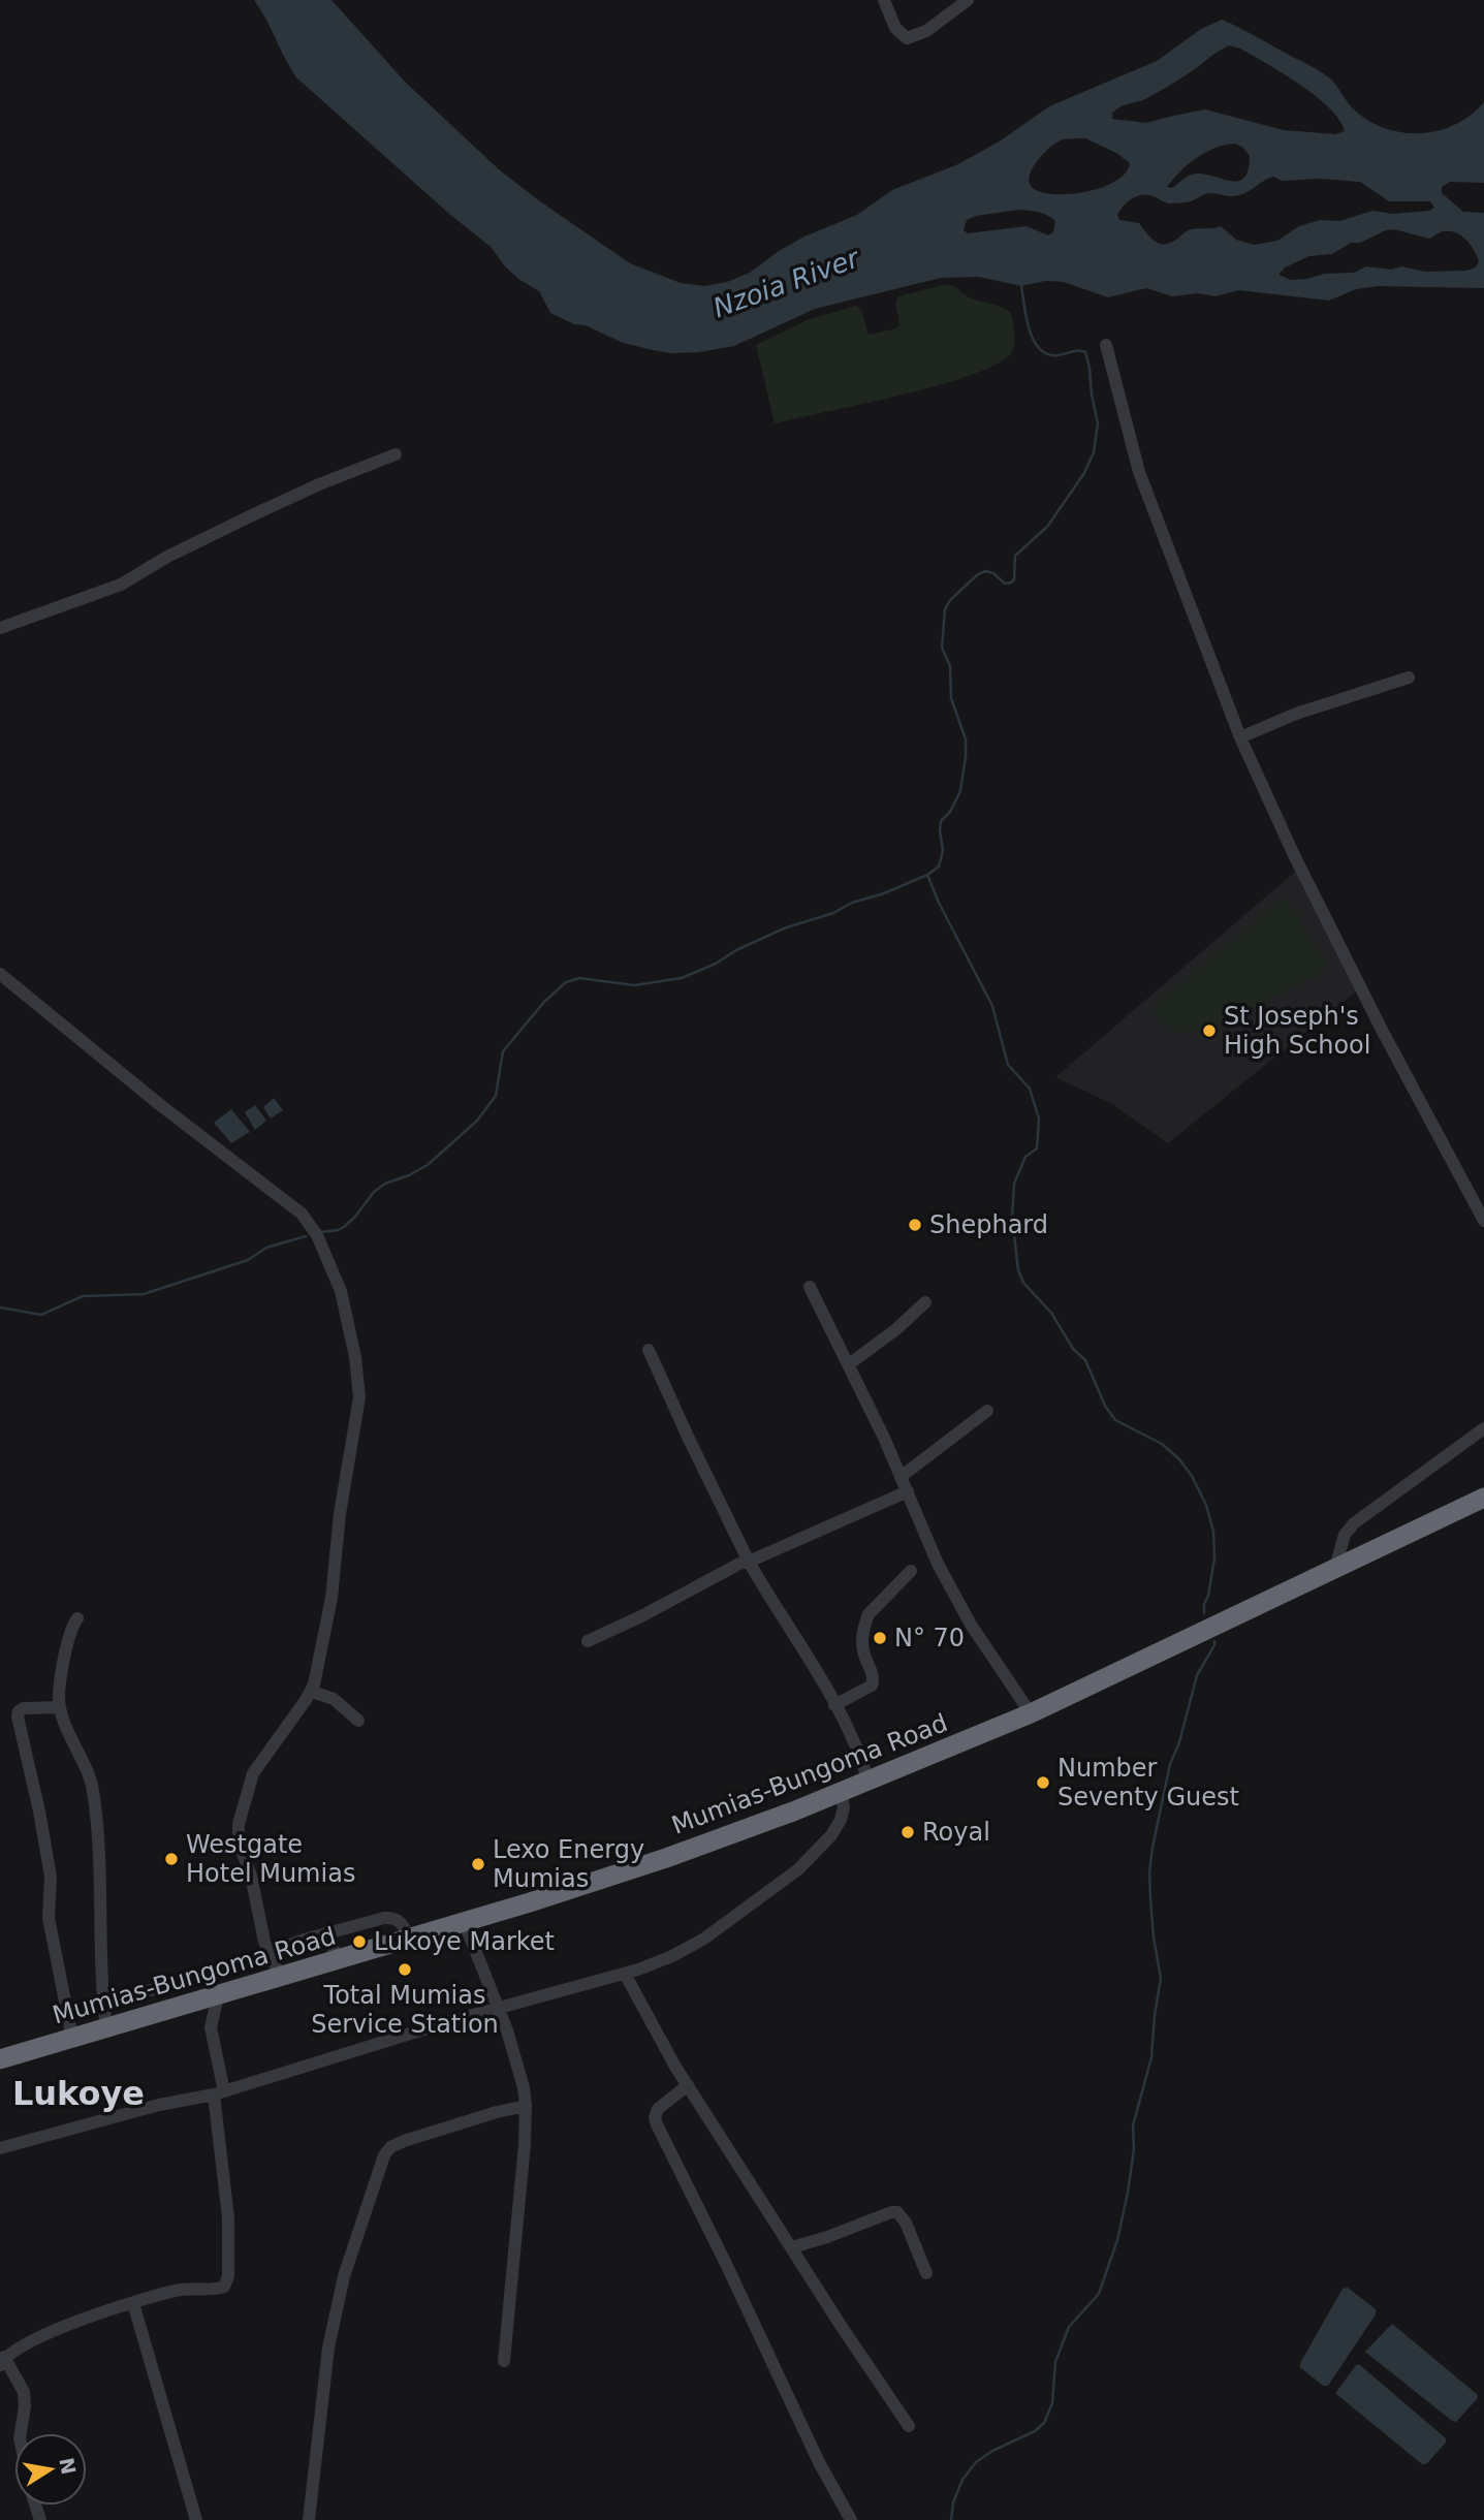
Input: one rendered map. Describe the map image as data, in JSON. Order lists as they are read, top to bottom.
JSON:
{
  "streets": {
    "highway": ["Mumias-Bungoma Road"]
  },
  "districts": ["Lukoye"],
  "water": ["Nzoia River"],
  "places": [
    "St Joseph's High School",
    "Shephard",
    "N° 70",
    "Number Seventy Guest",
    "Royal",
    "Westgate Hotel Mumias",
    "Lexo Energy Mumias",
    "Lukoye Market",
    "Total Mumias Service Station"
  ],
  "north": "right"
}
